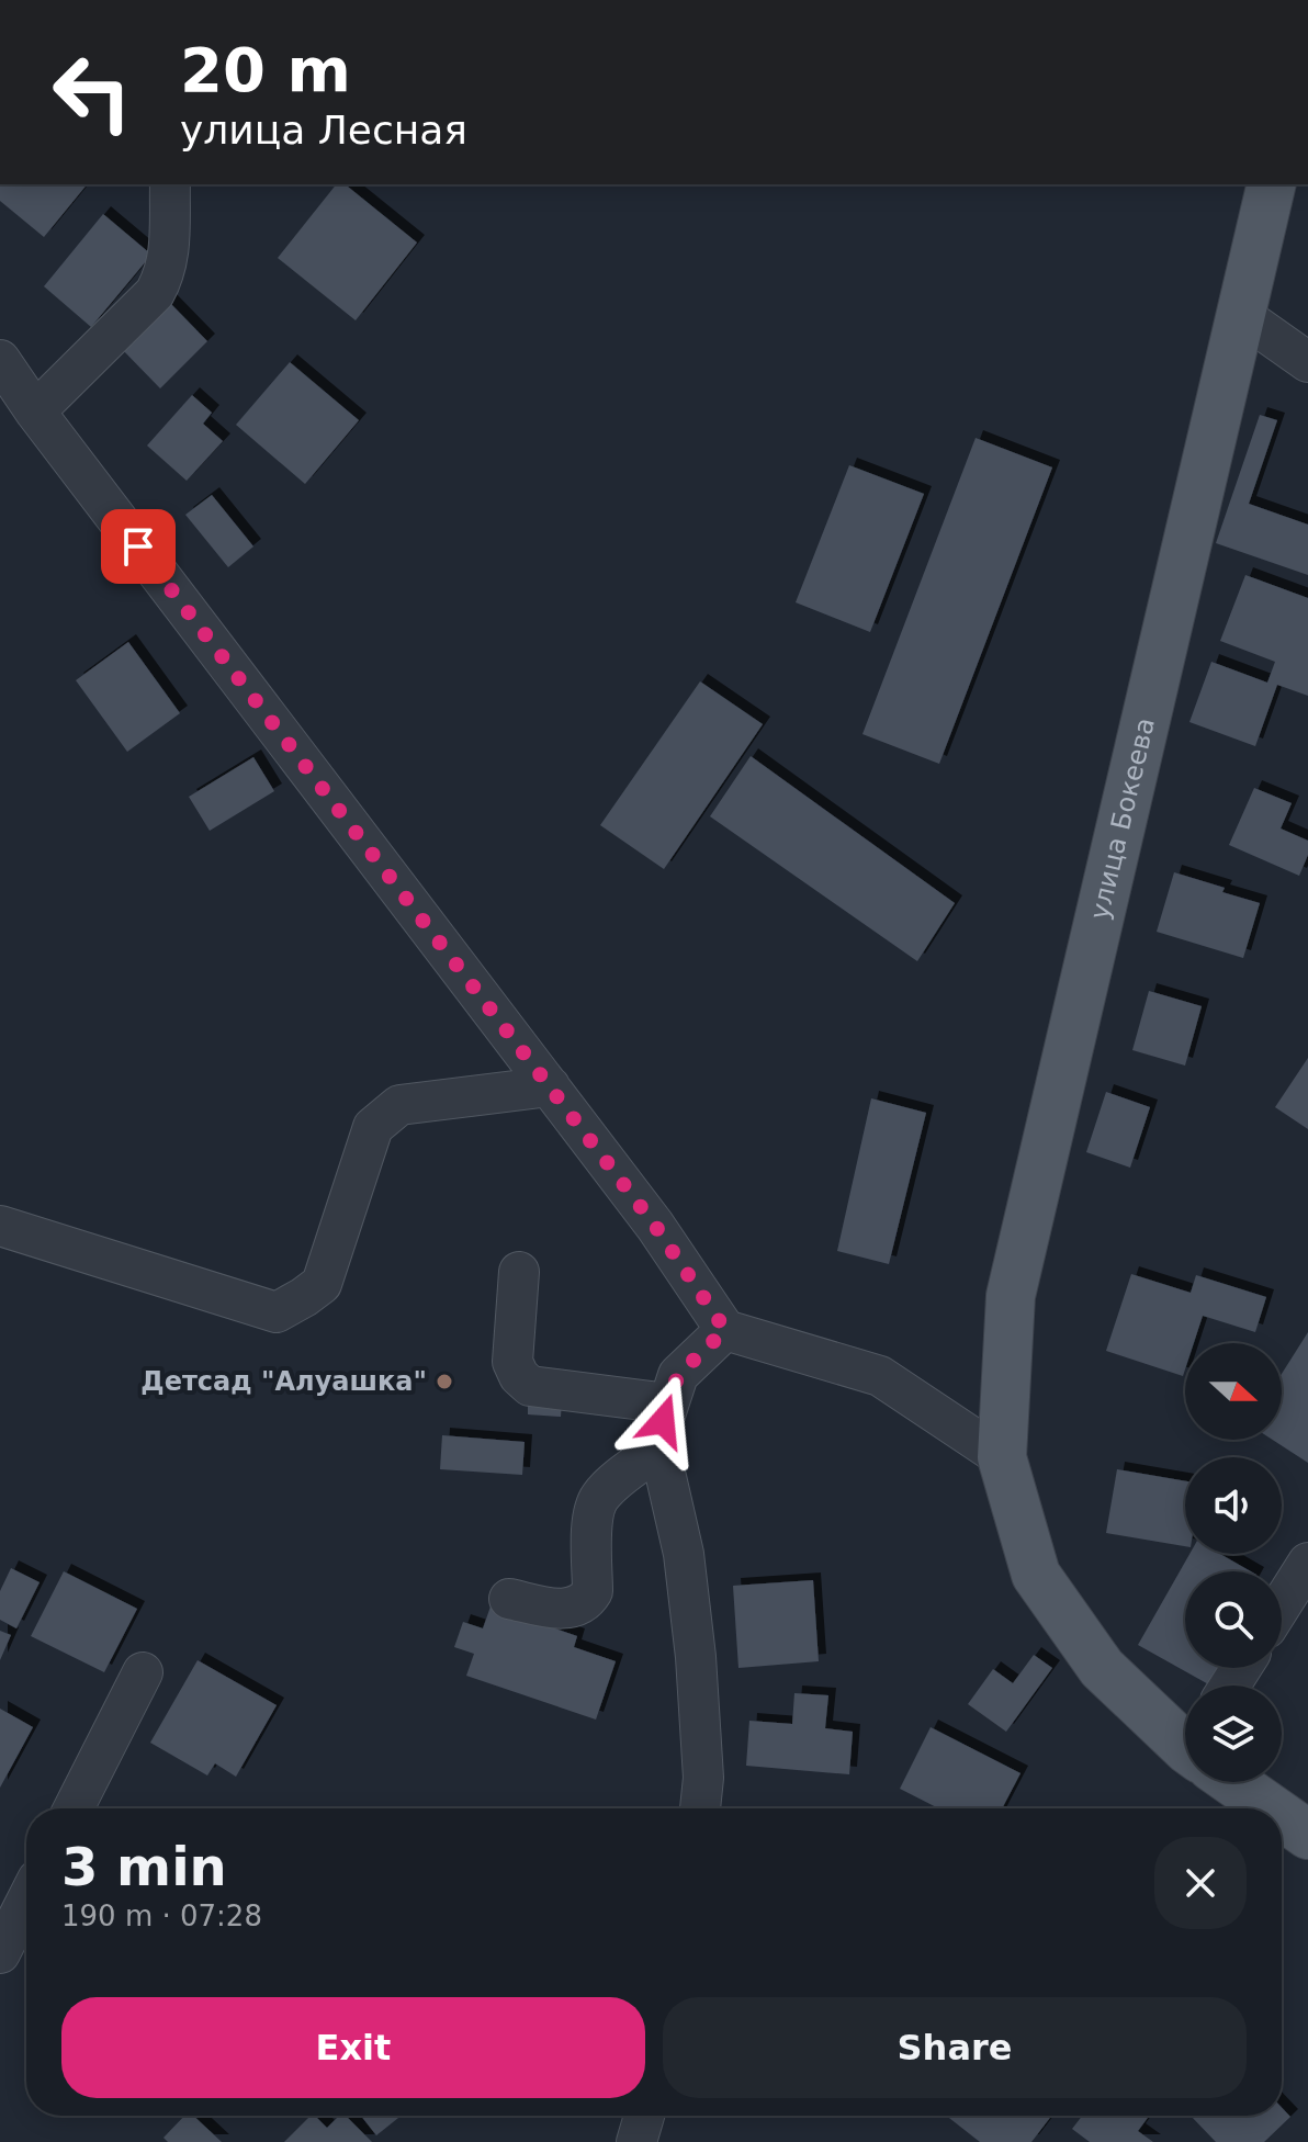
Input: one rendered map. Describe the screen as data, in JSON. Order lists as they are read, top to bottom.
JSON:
{
  "streets": {
    "main road": ["улица Бокеева"]
  },
  "places": ["Детсад \"Алуашка\""],
  "north": "right",
  "page": {
    "turn": ["20 m", "улица Лесная"],
    "heading": ["3 min", "190 m · 07:28"],
    "buttons": ["Exit", "Share"]
  }
}
